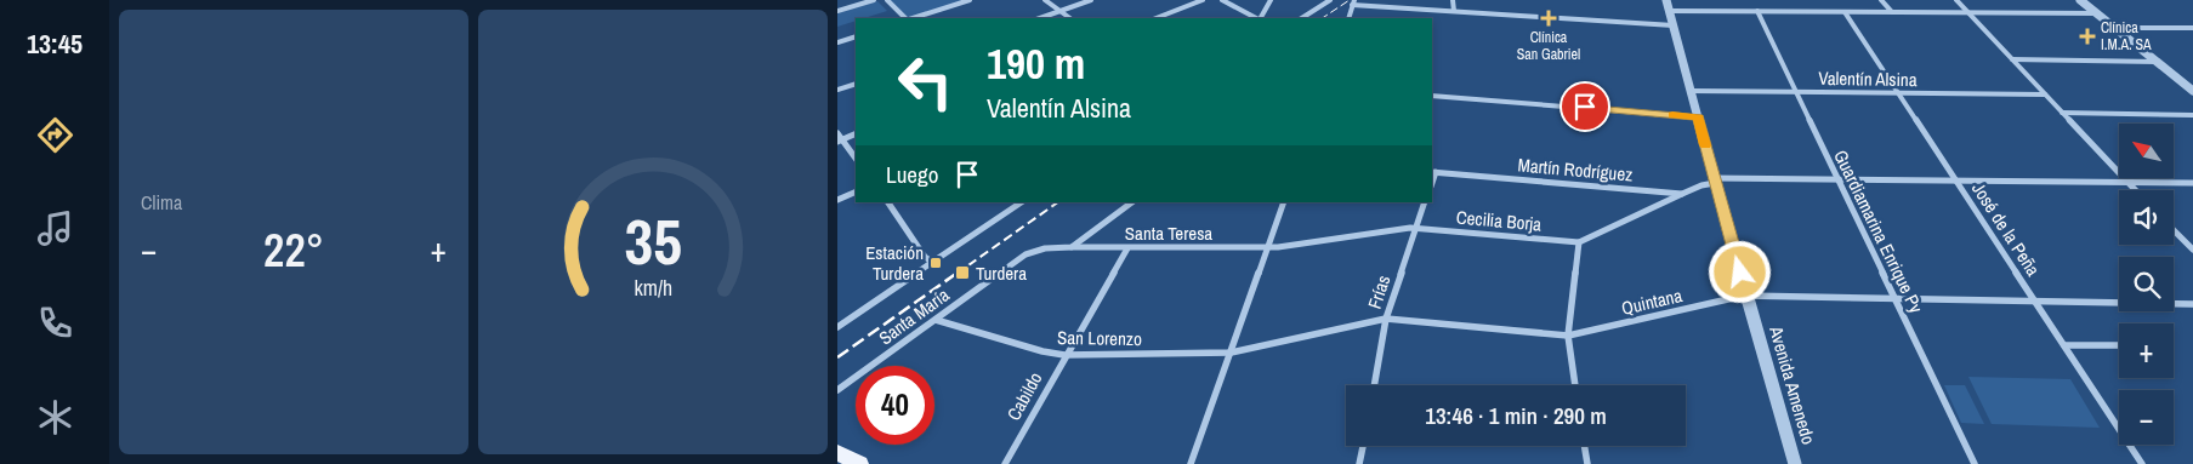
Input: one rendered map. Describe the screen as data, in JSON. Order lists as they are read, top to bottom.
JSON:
{
  "streets": {
    "street": [
      "Valentín Alsina",
      "Martín Rodríguez",
      "Cecilia Borja",
      "José de la Peña",
      "Guardiamarina Enrique Py",
      "Santa Teresa",
      "Frías",
      "Quintana",
      "Santa María",
      "San Lorenzo",
      "Avenida Amenedo",
      "Cabildo"
    ]
  },
  "crossings": [
    ["Valentín Alsina", "José de la Peña"],
    ["Valentín Alsina", "Guardiamarina Enrique Py"],
    ["Valentín Alsina", "Avenida Amenedo"],
    ["Martín Rodríguez", "José de la Peña"],
    ["Martín Rodríguez", "Guardiamarina Enrique Py"],
    ["Martín Rodríguez", "Avenida Amenedo"],
    ["Cecilia Borja", "Santa Teresa"],
    ["Cecilia Borja", "Frías"],
    ["José de la Peña", "Quintana"],
    ["Guardiamarina Enrique Py", "Quintana"],
    ["Santa Teresa", "Santa María"],
    ["Santa Teresa", "Cabildo"],
    ["Frías", "Quintana"],
    ["Quintana", "San Lorenzo"],
    ["Quintana", "Avenida Amenedo"],
    ["Santa María", "San Lorenzo"],
    ["San Lorenzo", "Cabildo"]
  ],
  "places": {
    "health": ["Clínica San Gabriel", "Clínica I.M.A. SA"],
    "transit": ["Estación Turdera", "Turdera"]
  },
  "north": "top left",
  "page": {
    "tabs": "13:45",
    "tile": "Clima",
    "turn": ["190 m", "Valentín Alsina"],
    "map_buttons": ["+", "−"],
    "then": "Luego",
    "heat": ["−", "22°", "+"],
    "limit": "40",
    "trip": "13:46 · 1 min · 290 m",
    "gauge": ["35", "km/h"]
  }
}
